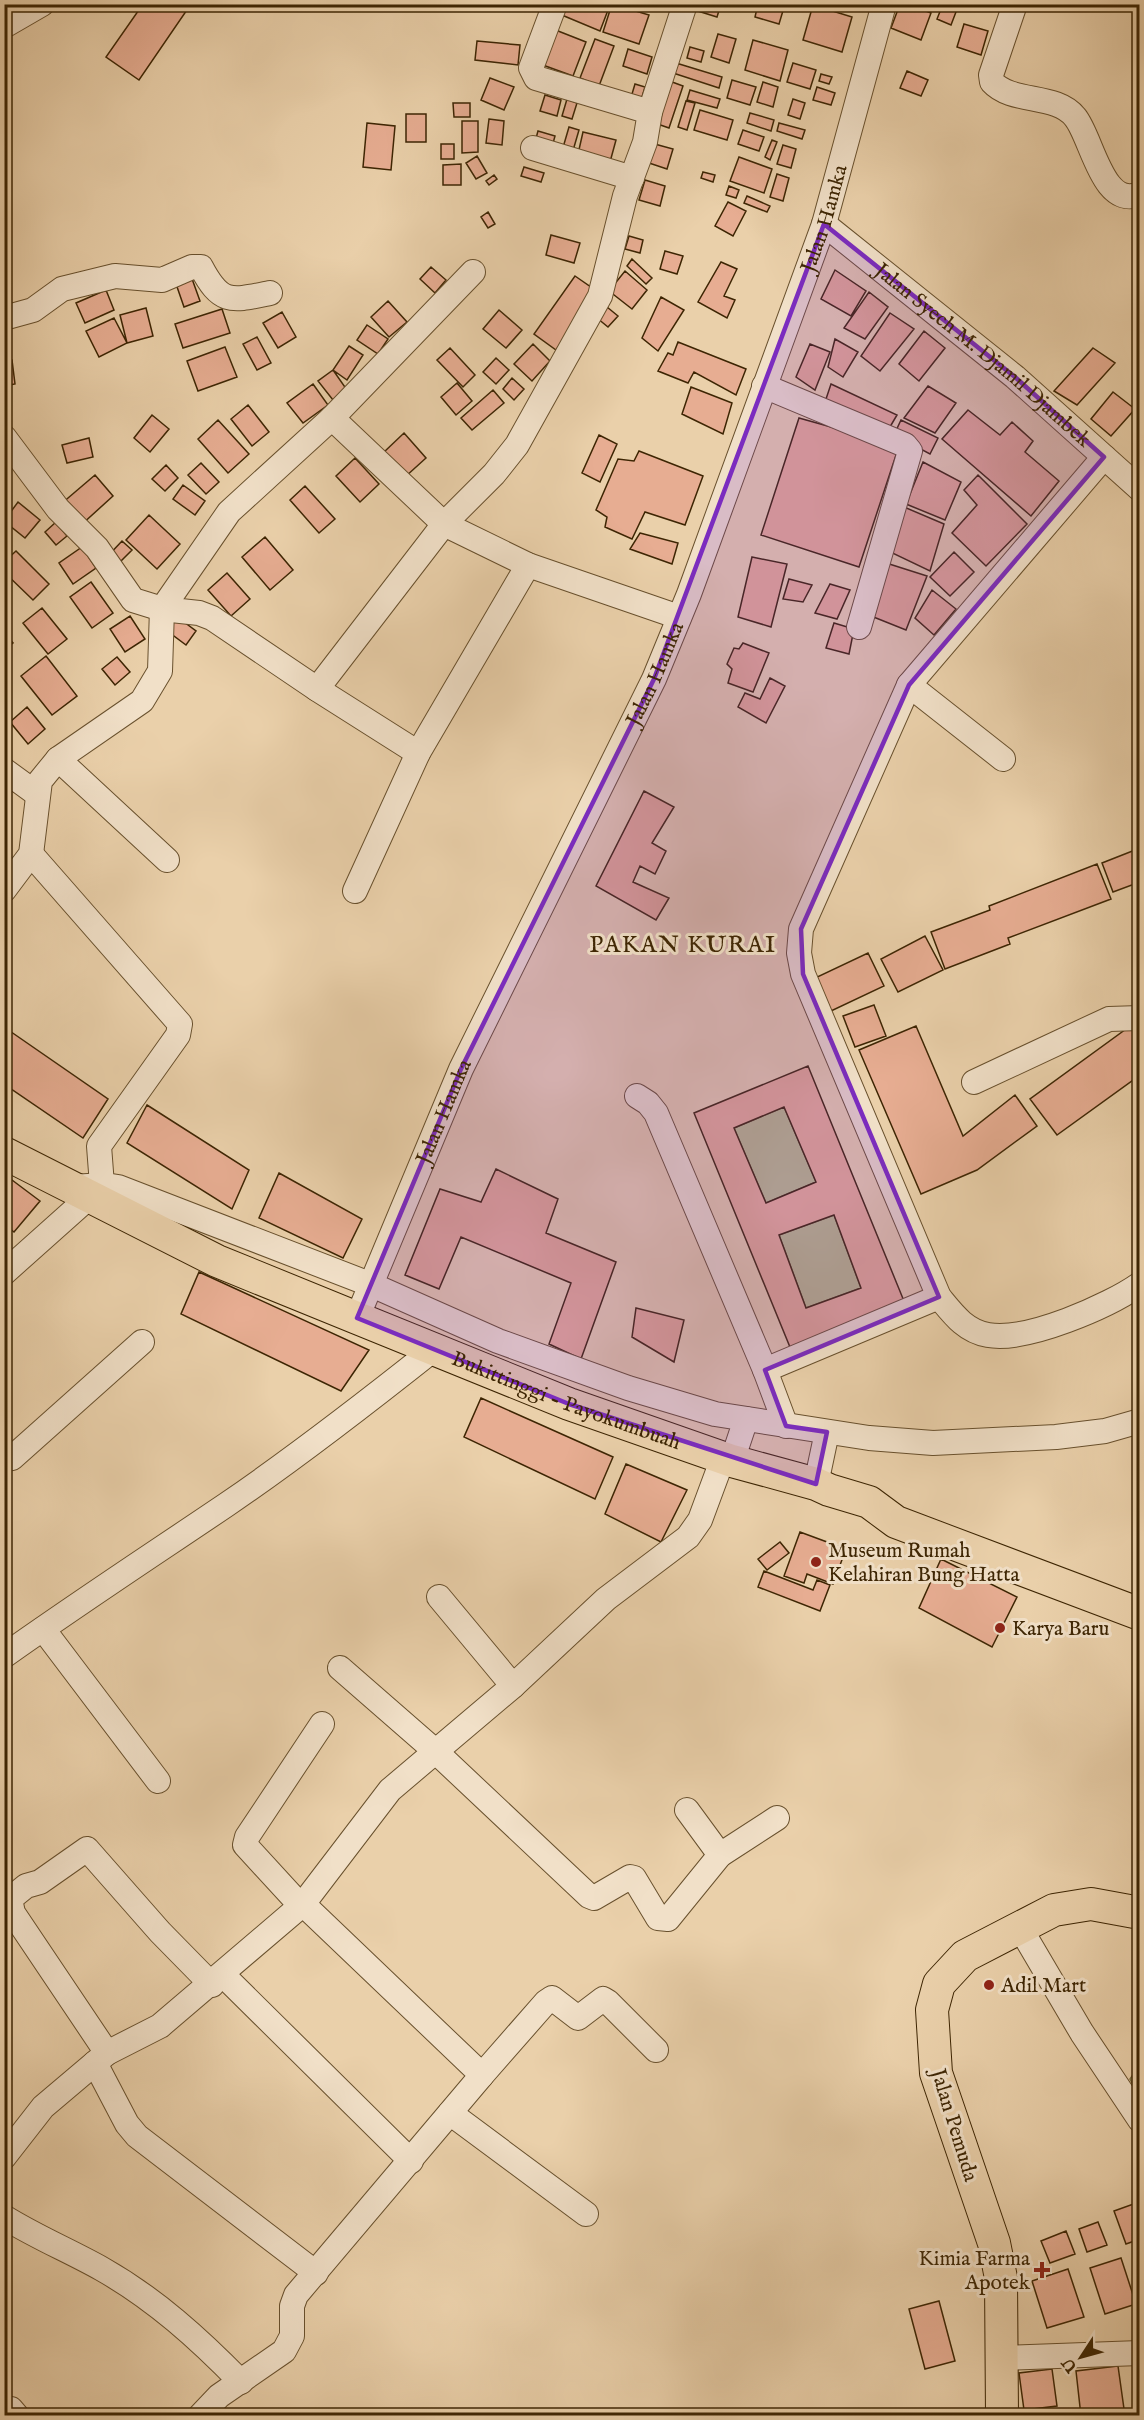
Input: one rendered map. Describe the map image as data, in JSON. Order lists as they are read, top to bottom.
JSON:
{
  "streets": {
    "main road": ["Bukittinggi - Payokumbuah", "Jalan Pemuda"],
    "street": ["Jalan Hamka", "Jalan Syech M. Djamil Djambek"]
  },
  "crossings": [
    ["Jalan Hamka", "Jalan Syech M. Djamil Djambek"],
    ["Jalan Hamka", "Bukittinggi - Payokumbuah"]
  ],
  "districts": ["PAKAN KURAI"],
  "places": {
    "other": ["Museum Rumah Kelahiran Bung Hatta", "Karya Baru", "Adil Mart"],
    "health": ["Kimia Farma Apotek"]
  },
  "north": "bottom left"
}
